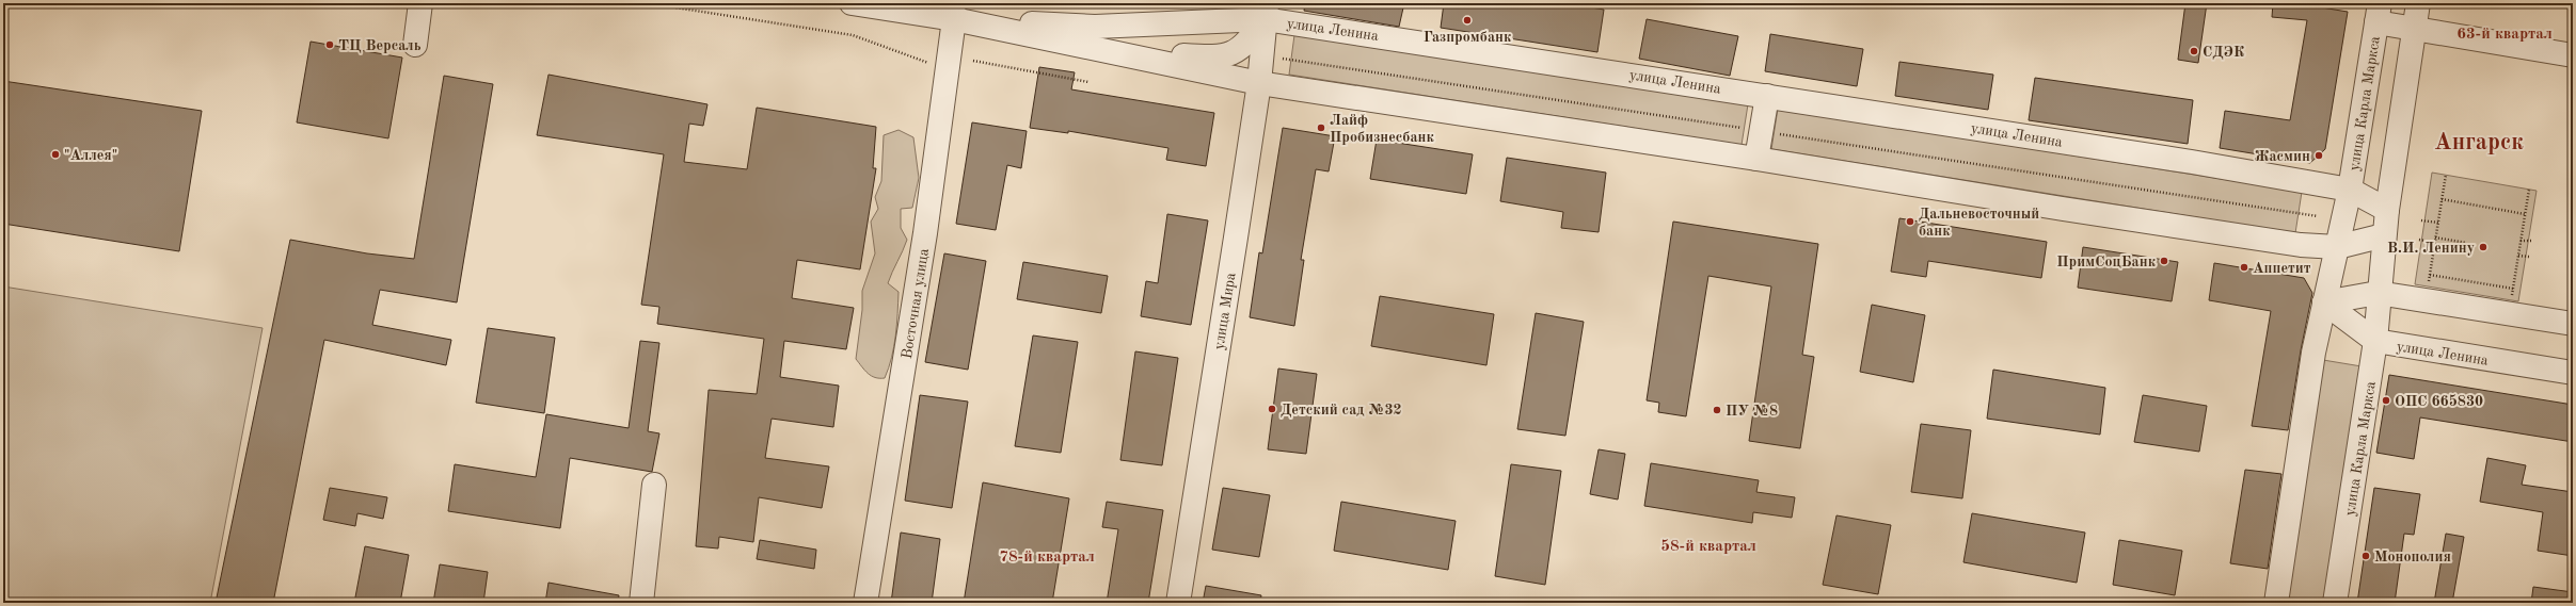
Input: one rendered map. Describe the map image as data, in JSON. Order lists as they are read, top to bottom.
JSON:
{
  "streets": {
    "street": [
      "улица Ленина",
      "улица Карла Маркса",
      "Восточная улица",
      "улица Мира"
    ]
  },
  "crossings": [
    ["улица Ленина", "улица Карла Маркса"],
    ["улица Ленина", "Восточная улица"],
    ["улица Ленина", "улица Мира"]
  ],
  "districts": [
    "63-й квартал",
    "Ангарск",
    "58-й квартал",
    "78-й квартал"
  ],
  "places": [
    "Газпромбанк",
    "ТЦ Версаль",
    "СДЭК",
    "Лайф Пробизнесбанк",
    "\"Аллея\"",
    "Жасмин",
    "Дальневосточный банк",
    "В.И. Ленину",
    "ПримСоцБанк",
    "Аппетит",
    "ОПС 665830",
    "Детский сад №32",
    "ПУ №8",
    "Монополия"
  ]
}
